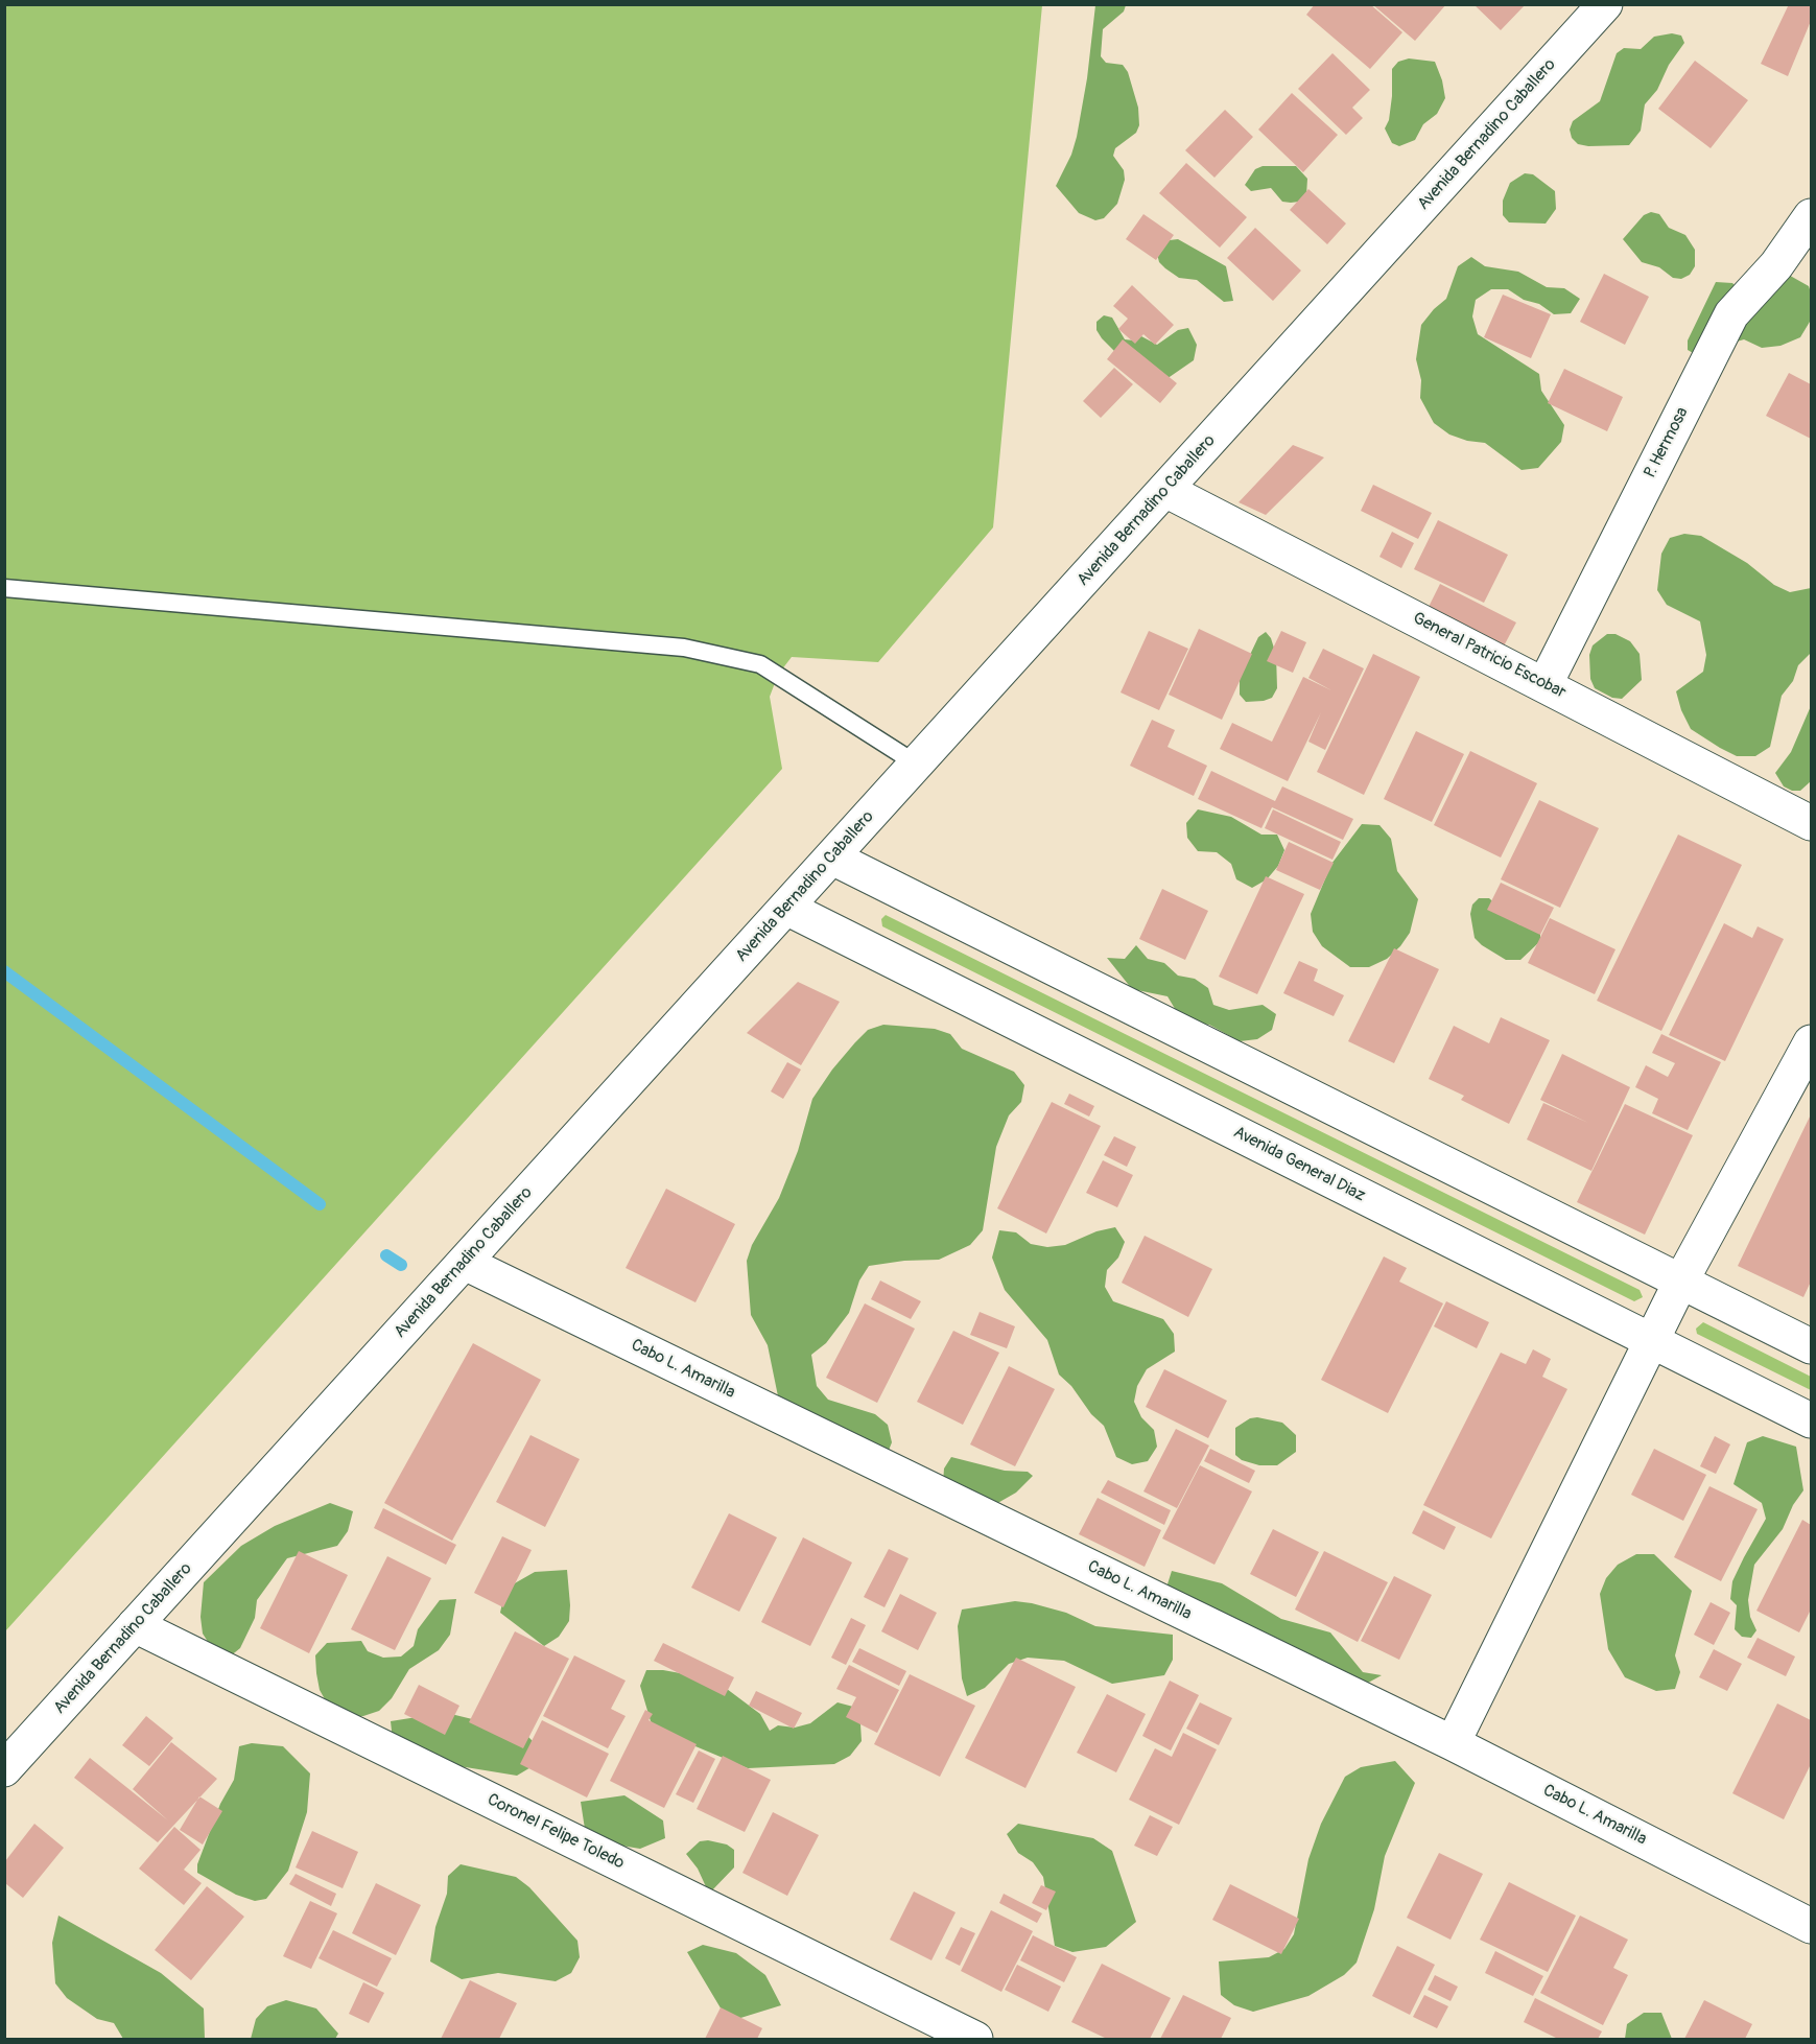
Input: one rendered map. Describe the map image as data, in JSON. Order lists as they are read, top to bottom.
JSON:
{
  "streets": {
    "street": [
      "Avenida Bernadino Caballero",
      "P. Hermosa",
      "General Patricio Escobar",
      "Avenida General Diaz",
      "Cabo L. Amarilla",
      "Coronel Felipe Toledo"
    ]
  },
  "crossings": [
    ["Avenida Bernadino Caballero", "General Patricio Escobar"],
    ["Avenida Bernadino Caballero", "Avenida General Diaz"],
    ["Avenida Bernadino Caballero", "Cabo L. Amarilla"],
    ["Avenida Bernadino Caballero", "Coronel Felipe Toledo"],
    ["P. Hermosa", "General Patricio Escobar"]
  ]
}
